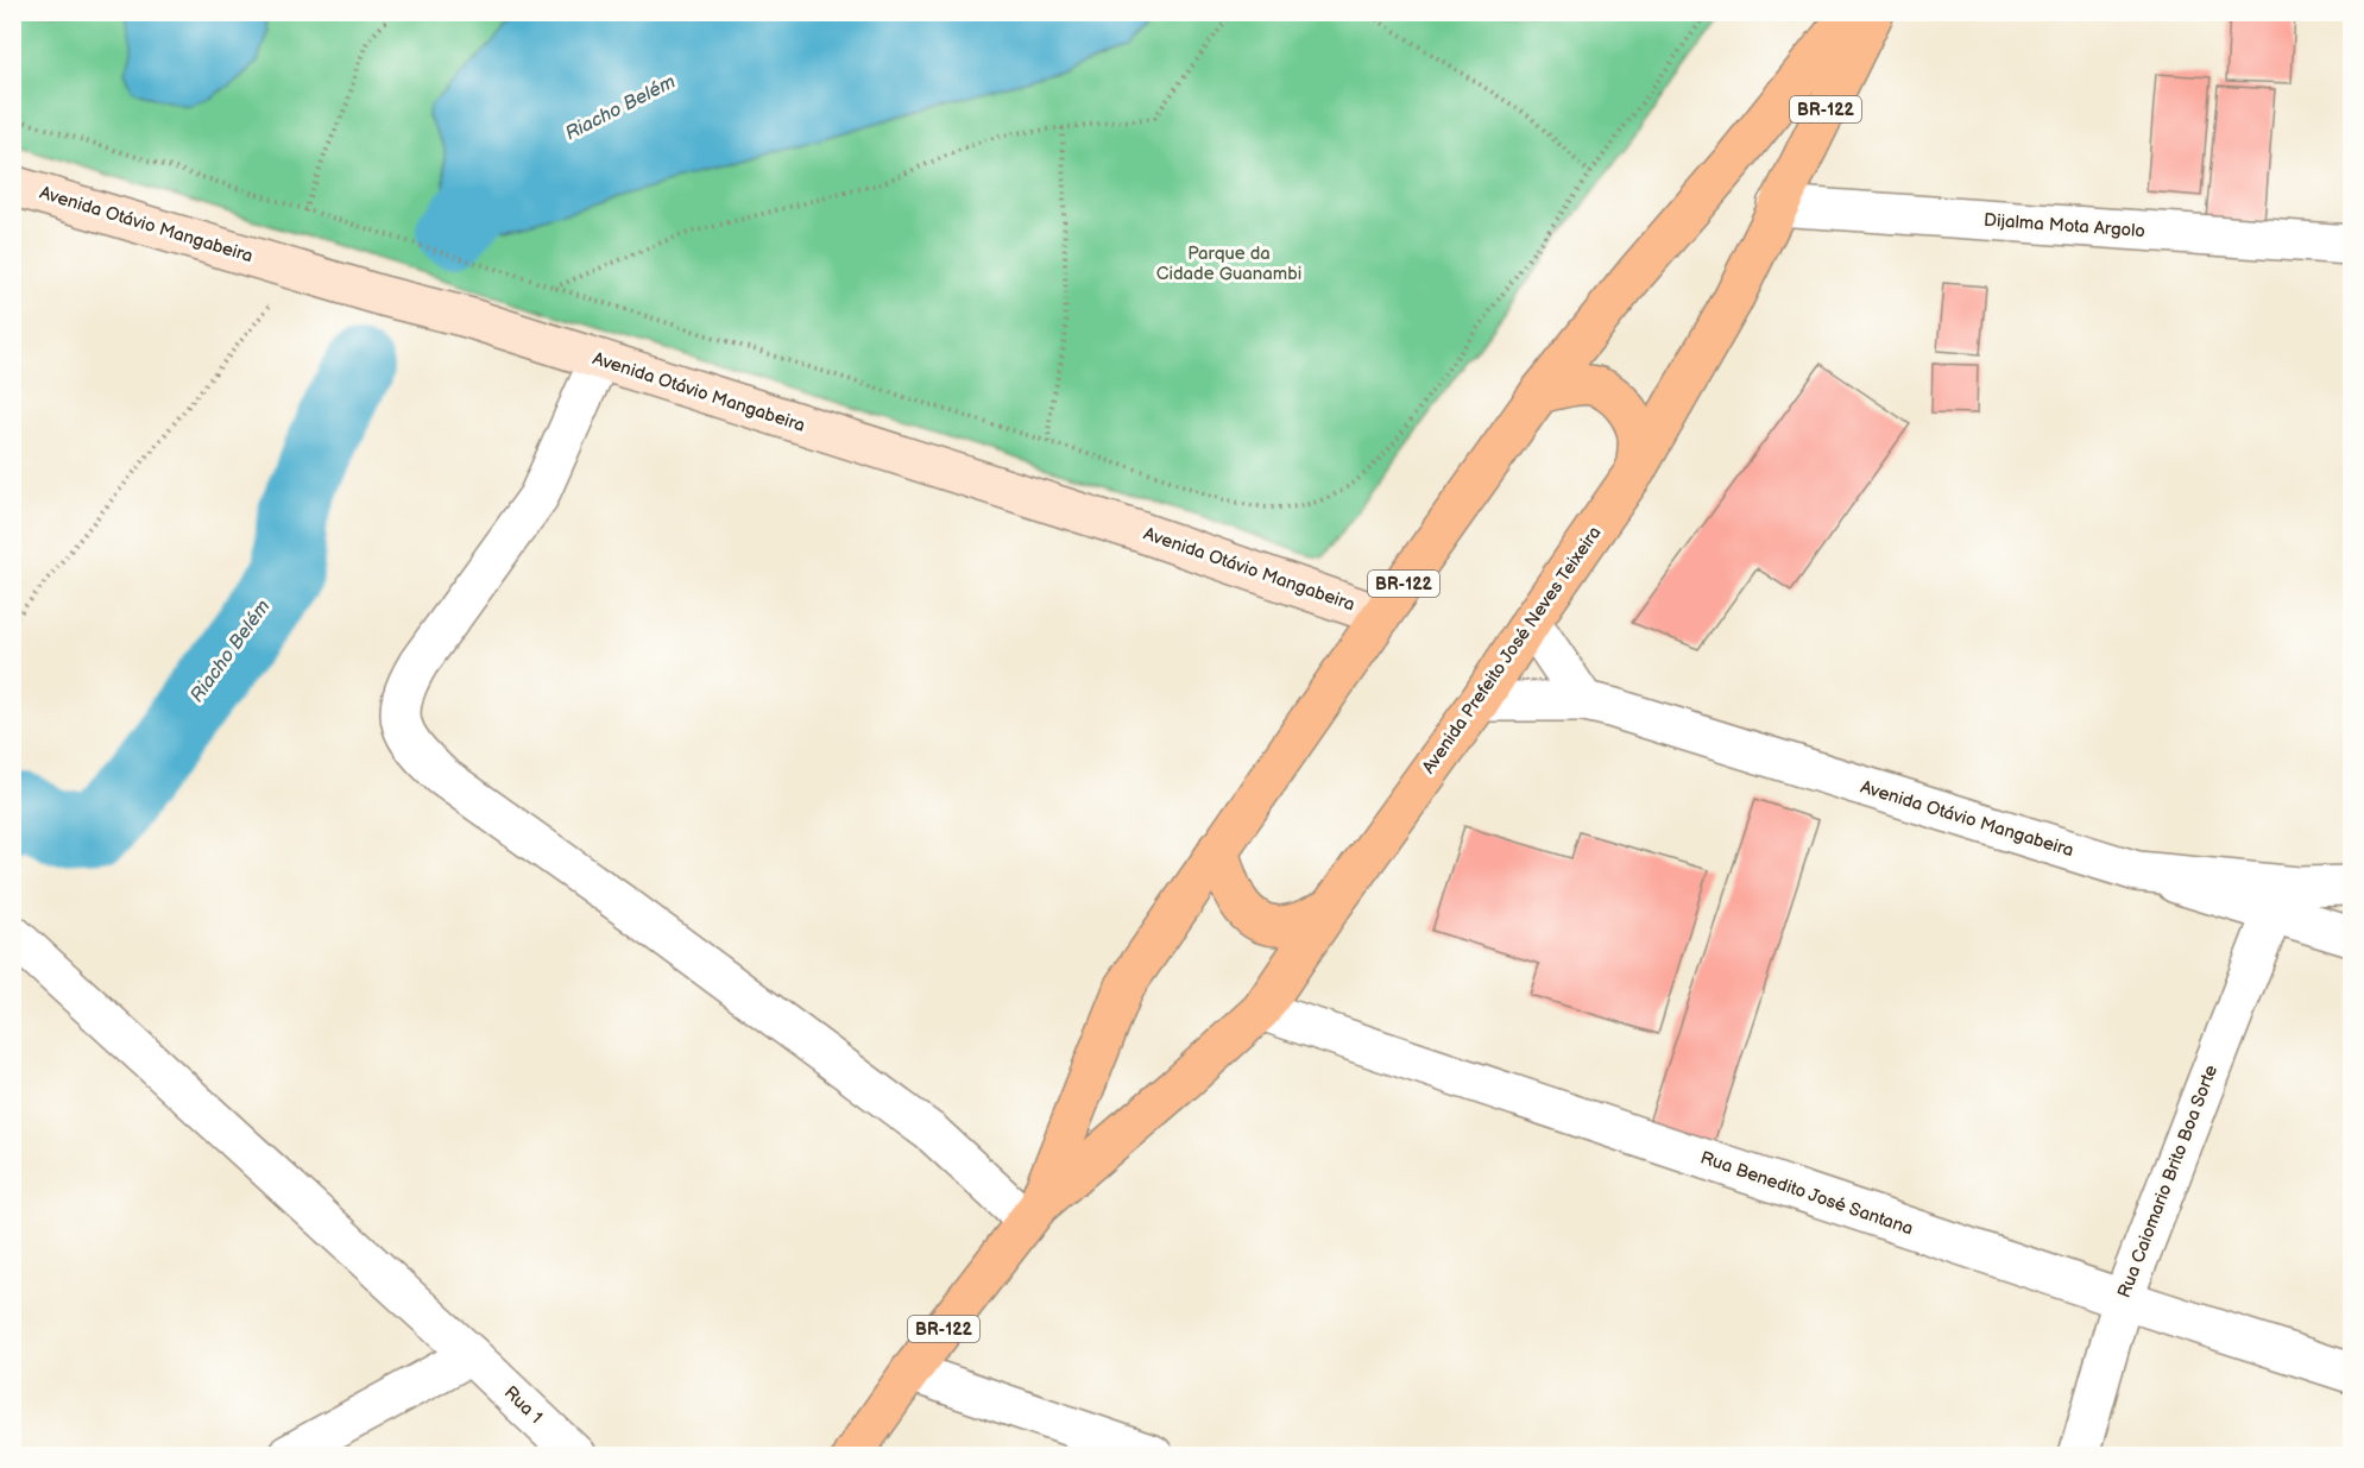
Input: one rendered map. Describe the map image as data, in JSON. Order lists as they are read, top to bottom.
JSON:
{
  "streets": {
    "main road": ["BR-122", "Avenida Otávio Mangabeira", "Avenida Prefeito José Neves Teixeira"],
    "street": [
      "Dijalma Mota Argolo",
      "Rua Caiomario Brito Boa Sorte",
      "Rua Benedito José Santana",
      "Rua 1"
    ]
  },
  "crossings": [
    ["Avenida Otávio Mangabeira", "Avenida Prefeito José Neves Teixeira"],
    ["Avenida Otávio Mangabeira", "Rua Caiomario Brito Boa Sorte"],
    ["Dijalma Mota Argolo", "Avenida Prefeito José Neves Teixeira"],
    ["Avenida Prefeito José Neves Teixeira", "Rua Benedito José Santana"],
    ["Rua Caiomario Brito Boa Sorte", "Rua Benedito José Santana"]
  ],
  "water": ["Riacho Belém"],
  "parks": ["Parque da Cidade Guanambi"]
}
